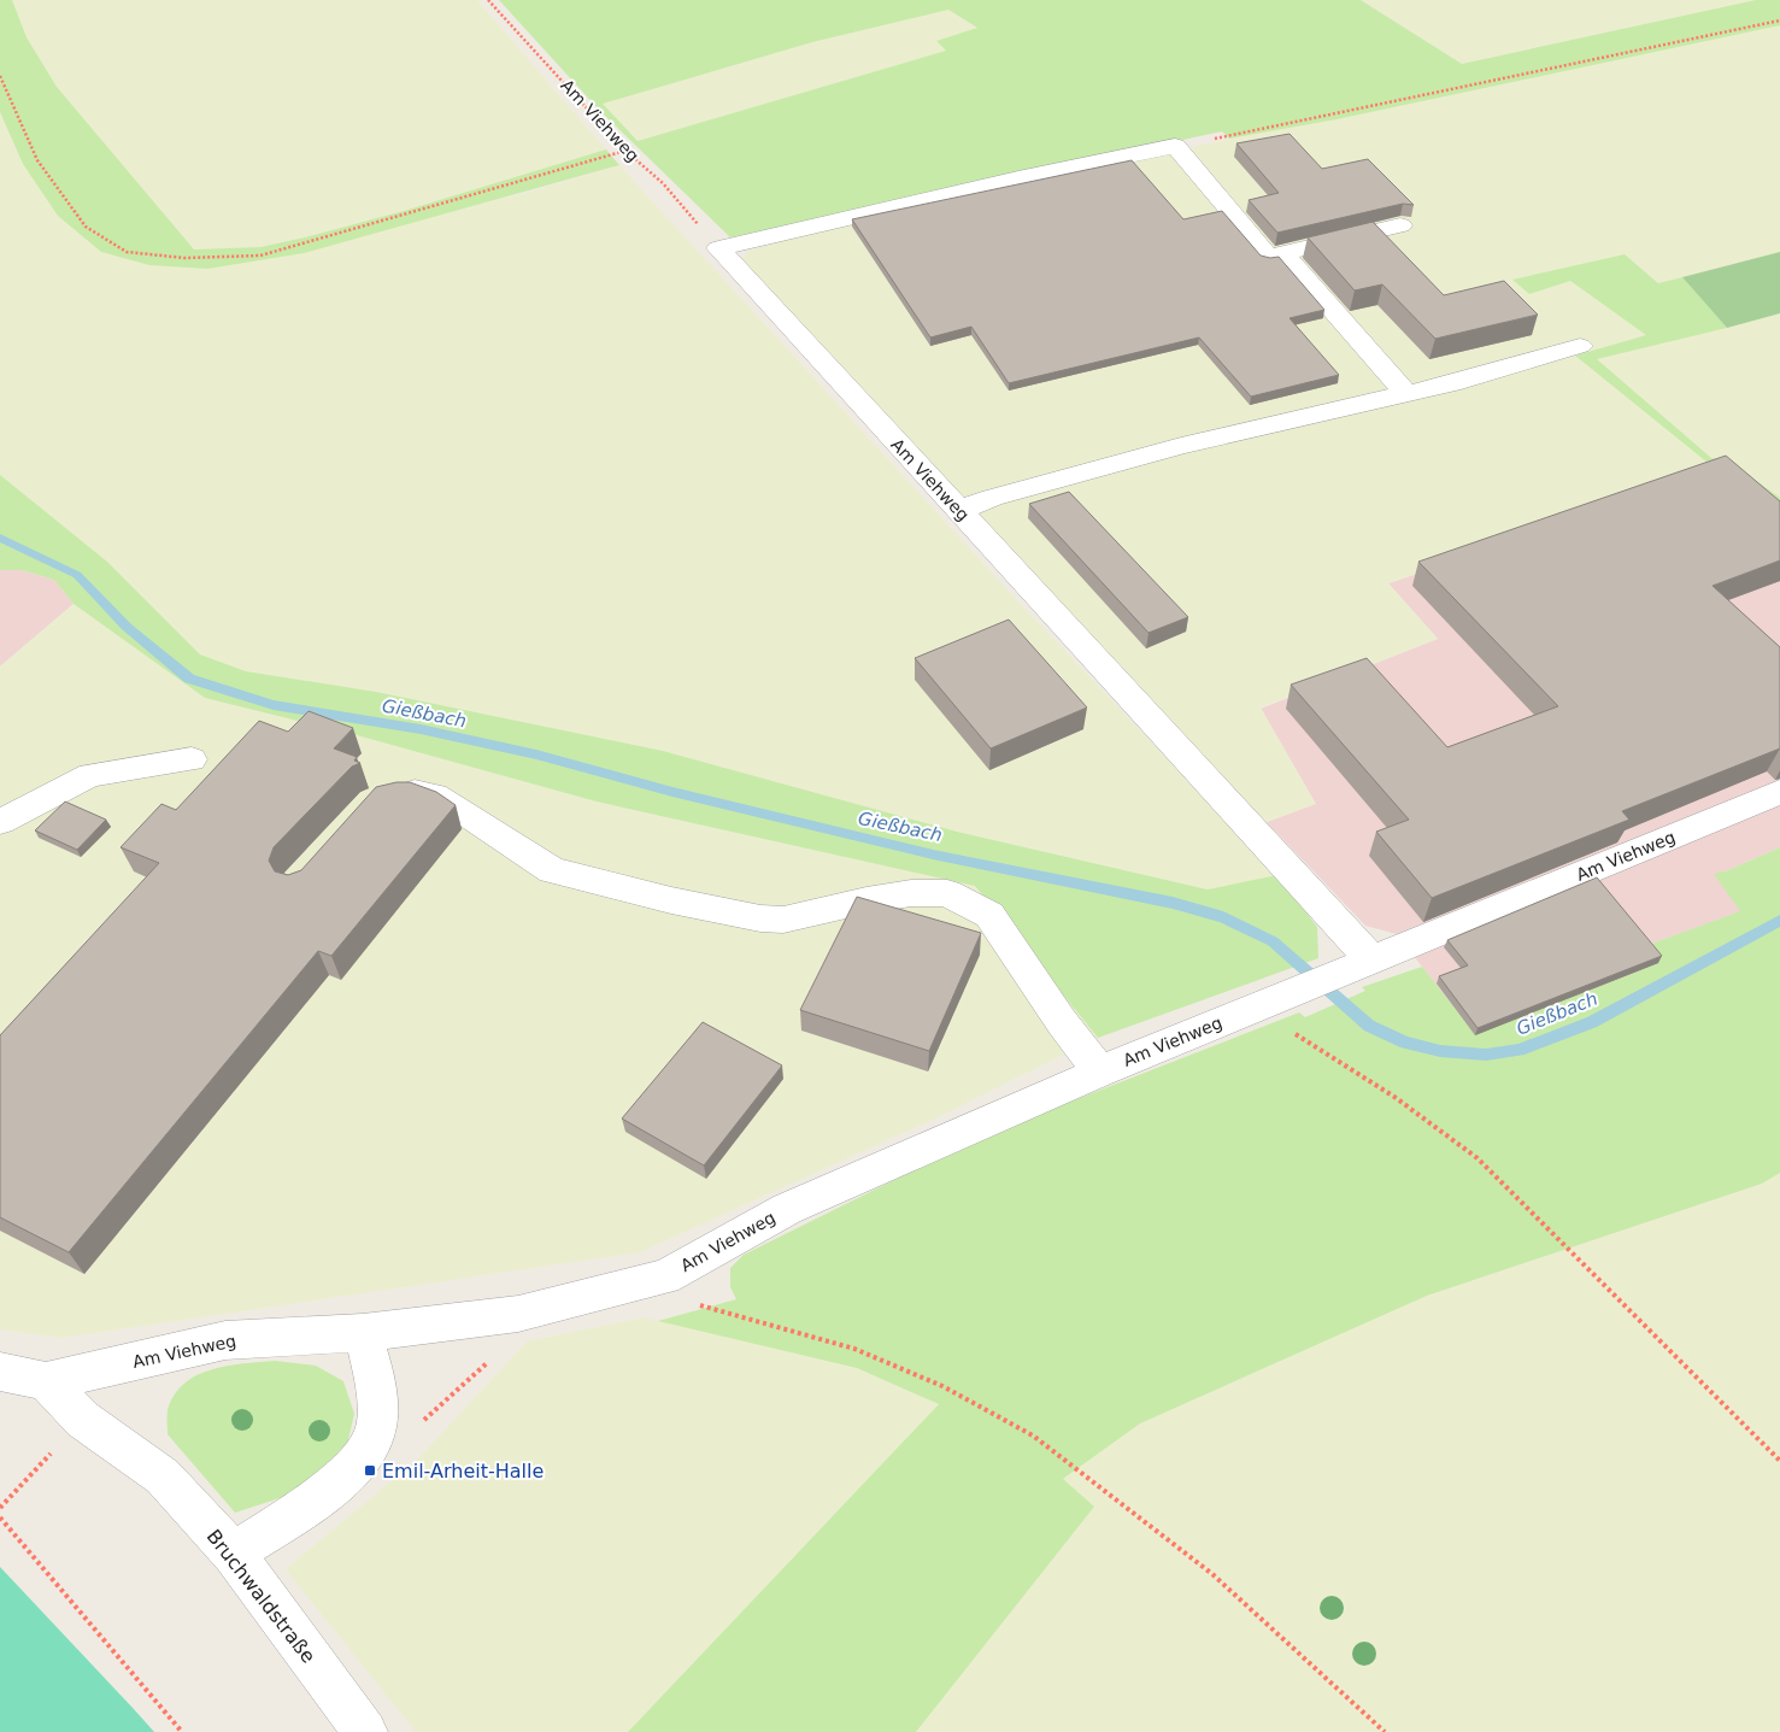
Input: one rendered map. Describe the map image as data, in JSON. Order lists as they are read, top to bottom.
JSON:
{
  "streets": {
    "street": ["Am Viehweg", "Bruchwaldstraße"]
  },
  "crossings": [
    ["Am Viehweg", "Bruchwaldstraße"]
  ],
  "water": ["Gießbach"],
  "places": {
    "transit": ["Emil-Arheit-Halle"]
  }
}
